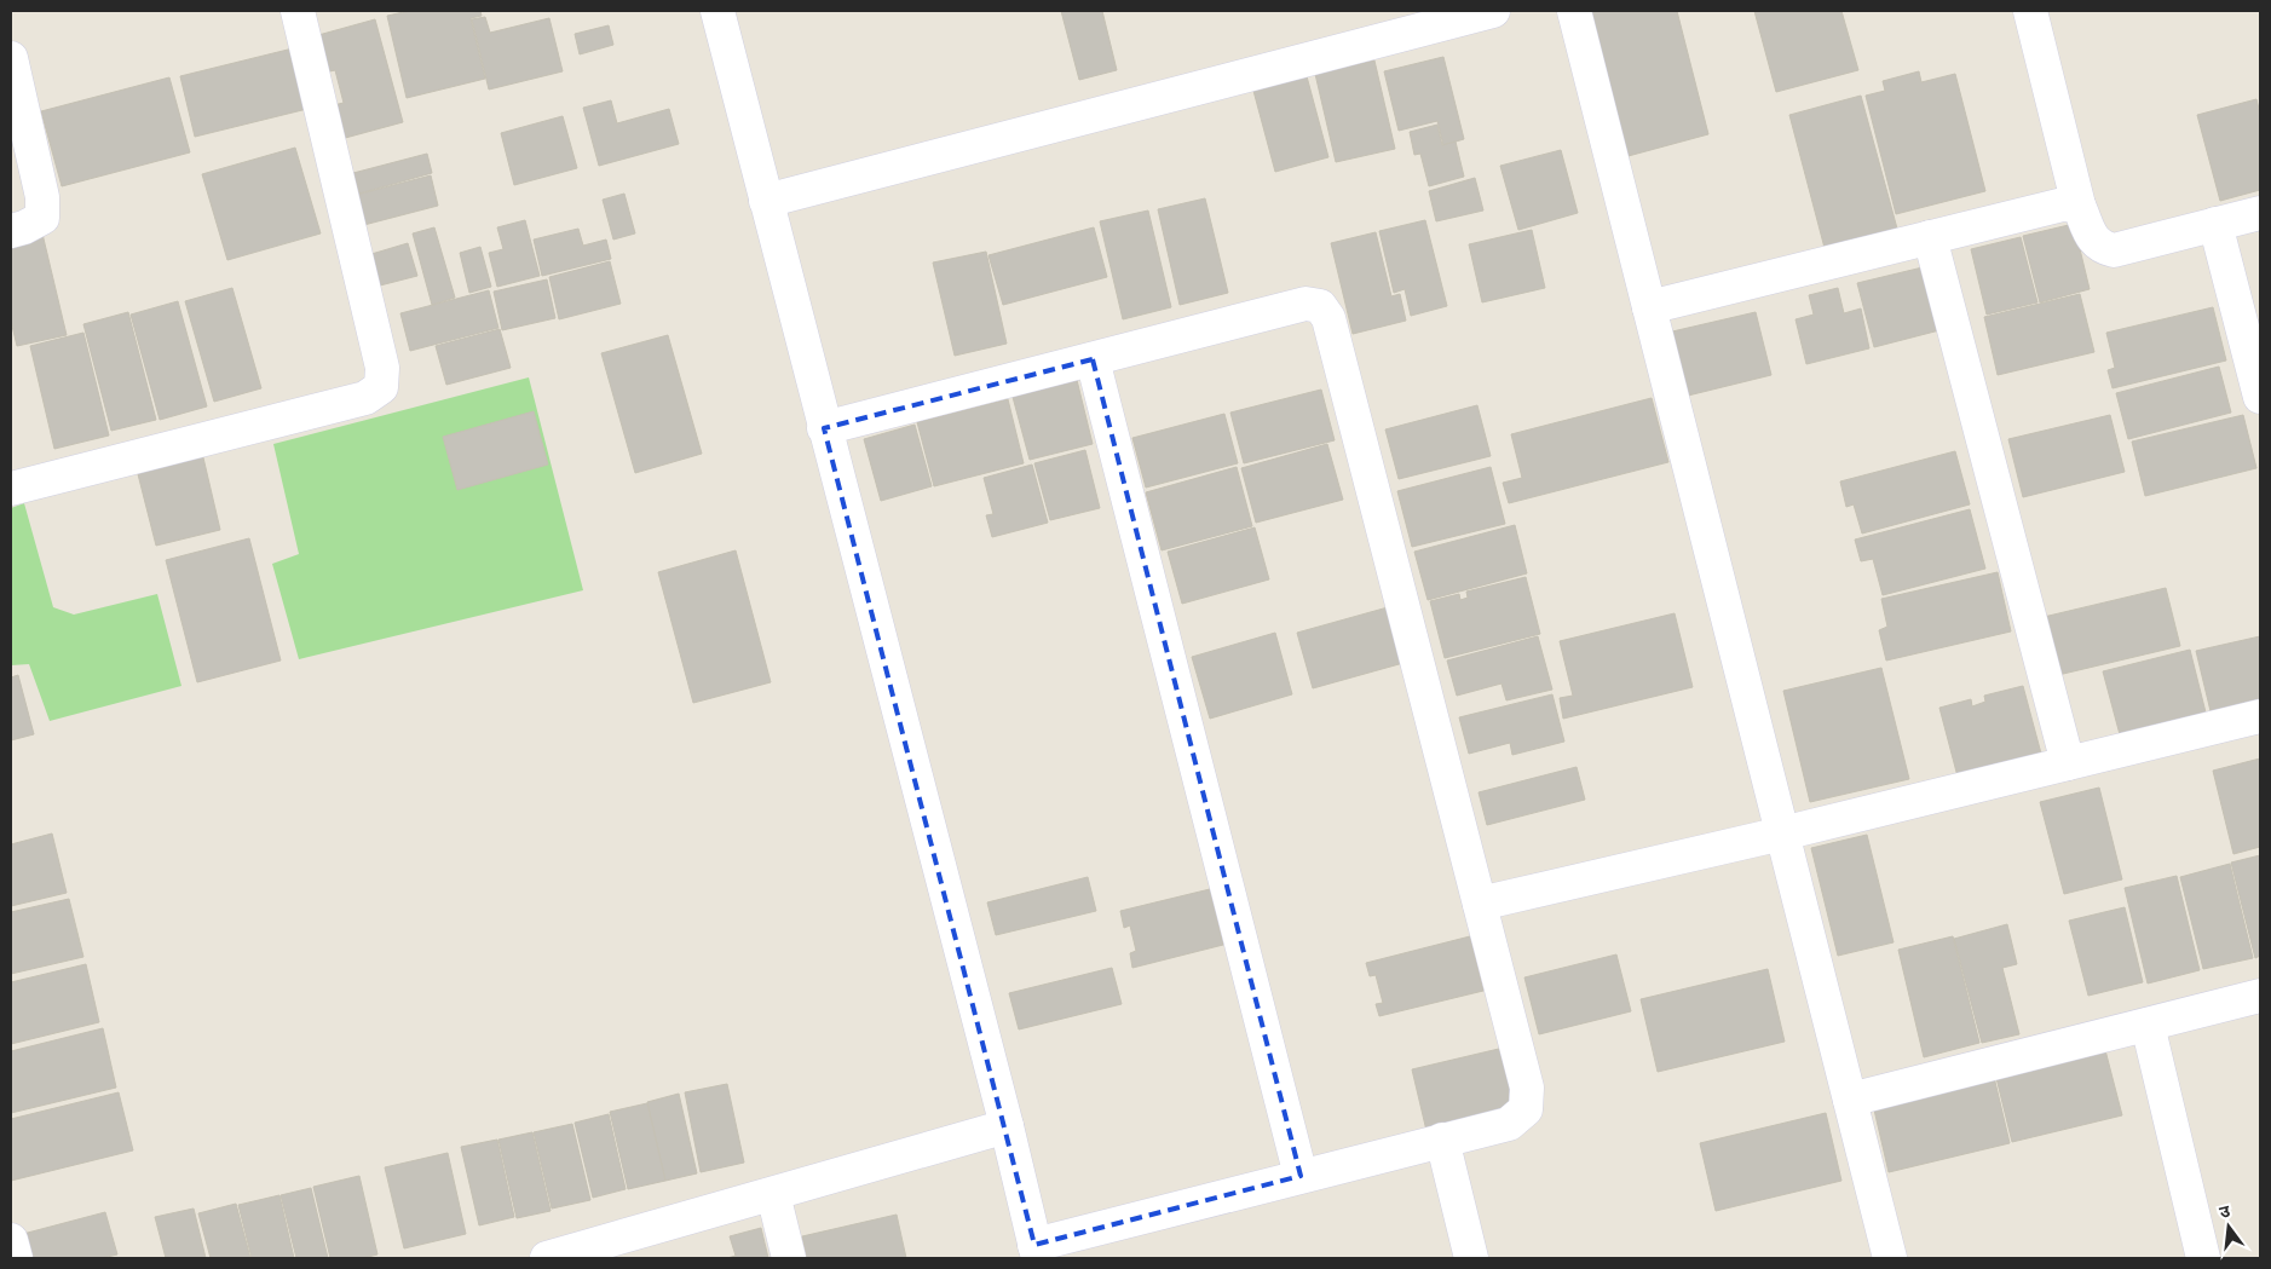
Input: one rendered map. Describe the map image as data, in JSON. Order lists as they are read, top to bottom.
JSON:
{
  "north": "top"
}
